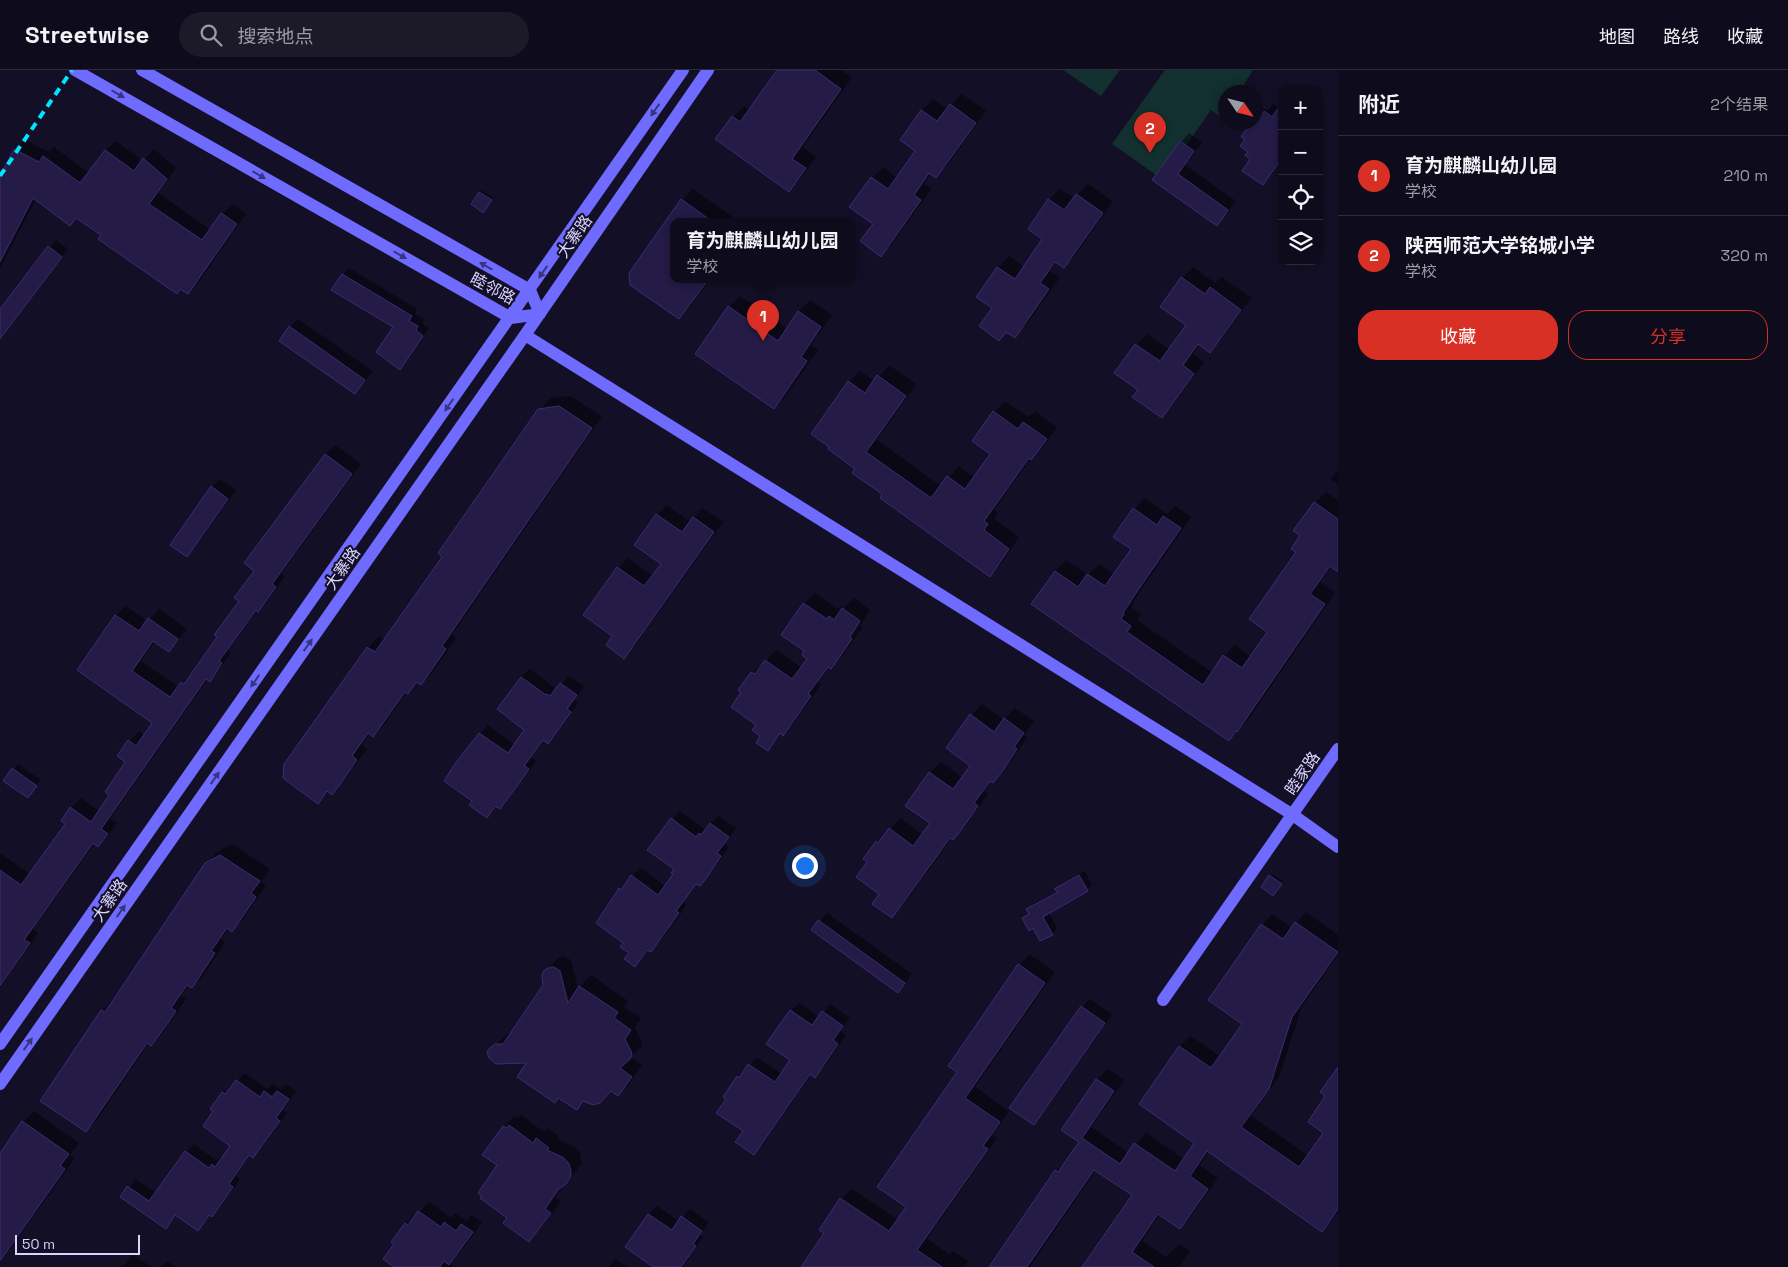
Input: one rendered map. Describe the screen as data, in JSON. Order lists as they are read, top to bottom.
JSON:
{
  "streets": {
    "main road": ["大寨路", "睦邻路", "睦家路"]
  },
  "crossings": [
    ["大寨路", "睦邻路"]
  ],
  "scale_bar": "50 m",
  "north": "bottom right",
  "page": {
    "header": "Streetwise",
    "search": "搜索地点",
    "nav": ["地图", "路线", "收藏"],
    "heading": ["附近", "2个结果"],
    "map_buttons": ["+", "−"],
    "pins": ["2", "1"],
    "list": [
      {
        "mark": "1",
        "name": "育为麒麟山幼儿园",
        "note": "学校",
        "value": "210 m"
      },
      {
        "mark": "2",
        "name": "陕西师范大学铭城小学",
        "note": "学校",
        "value": "320 m"
      }
    ],
    "popup": ["育为麒麟山幼儿园", "学校"],
    "buttons": ["收藏", "分享"],
    "scale": "50 m"
  }
}
